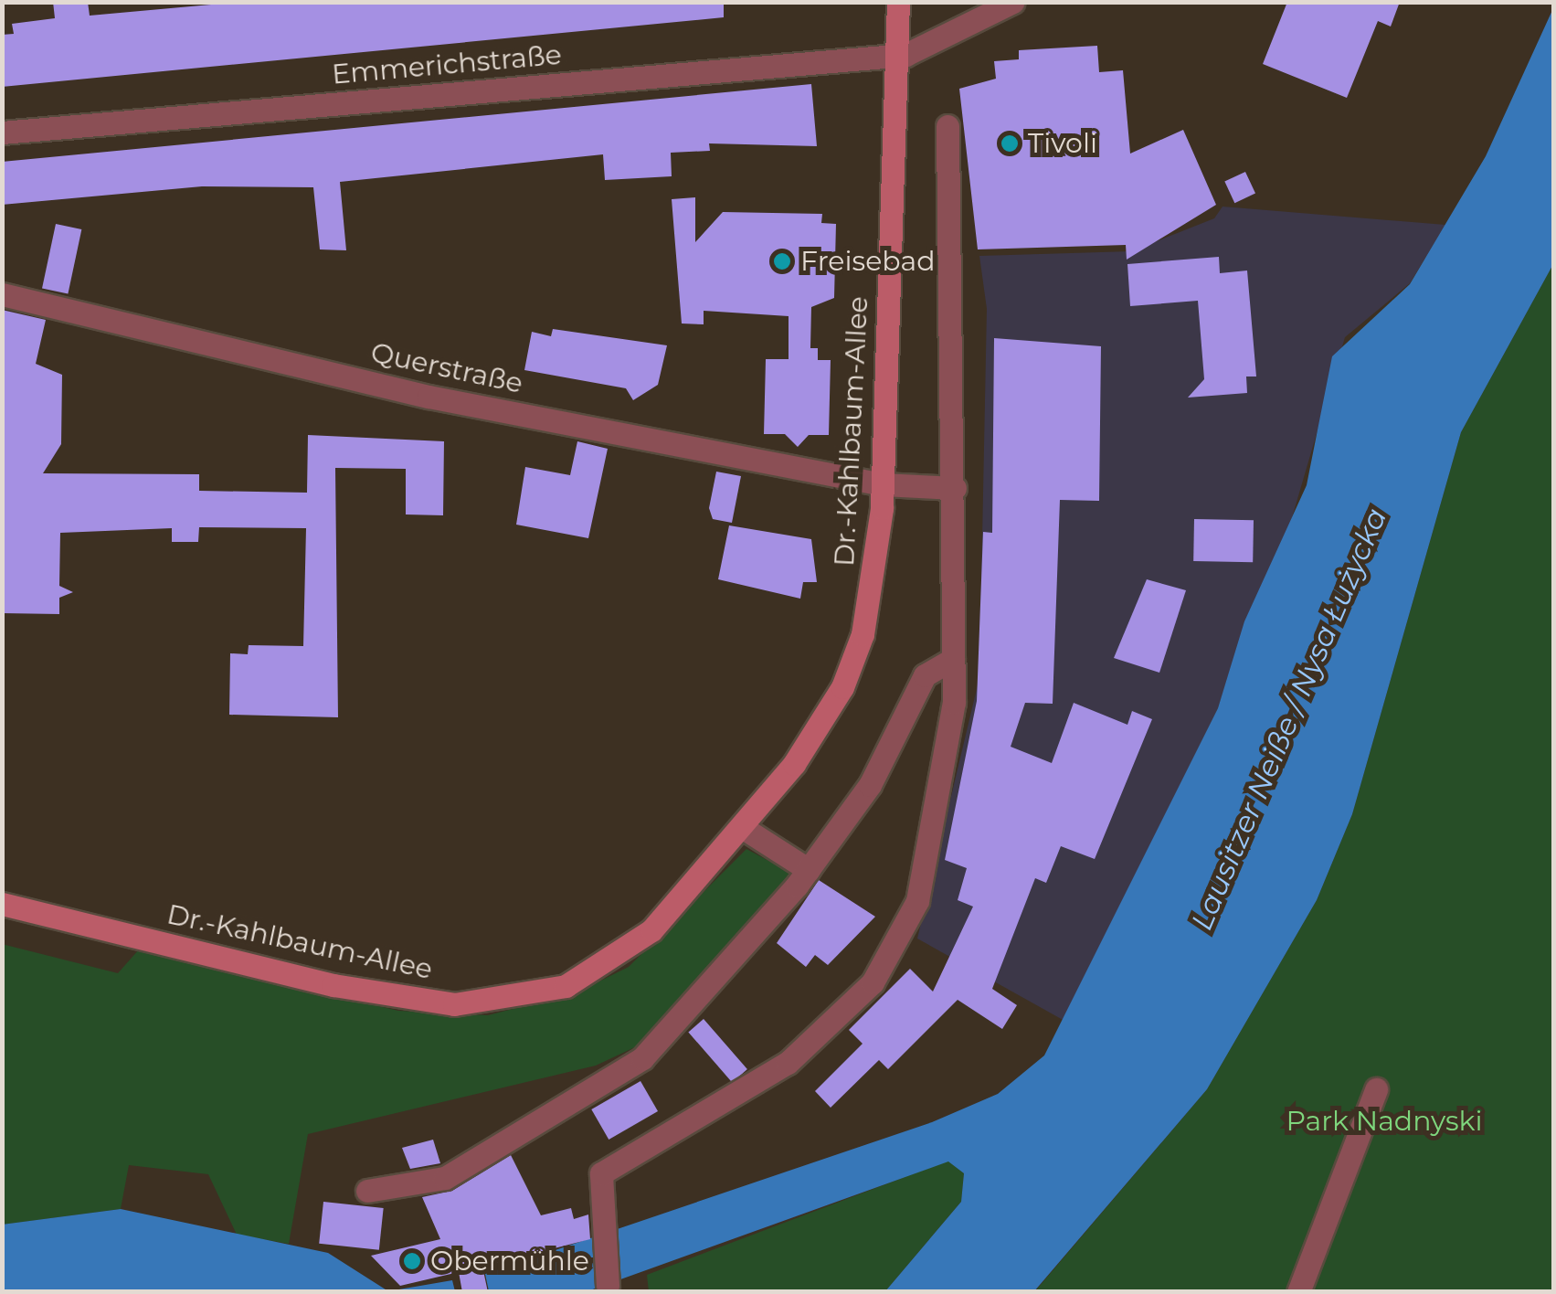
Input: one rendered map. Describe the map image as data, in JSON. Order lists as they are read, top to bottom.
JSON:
{
  "streets": {
    "main road": ["Dr.-Kahlbaum-Allee"],
    "street": ["Emmerichstraße", "Querstraße"]
  },
  "crossings": [
    ["Emmerichstraße", "Dr.-Kahlbaum-Allee"],
    ["Querstraße", "Dr.-Kahlbaum-Allee"]
  ],
  "water": ["Lausitzer Neiße / Nysa Łużycka"],
  "parks": ["Park Nadnyski"],
  "places": ["Tivoli", "Freisebad", "Obermühle"]
}
